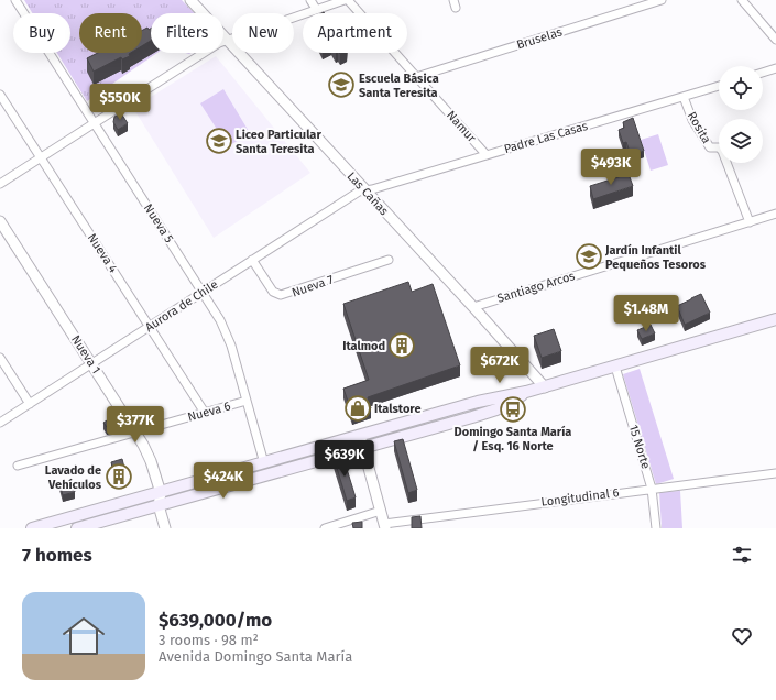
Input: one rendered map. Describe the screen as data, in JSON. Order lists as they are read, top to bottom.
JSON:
{
  "streets": {
    "street": [
      "Bruselas",
      "Namur",
      "Rosita",
      "Padre Las Casas",
      "Las Cañas",
      "Nueva 5",
      "Nueva 4",
      "Nueva 7",
      "Santiago Arcos",
      "Aurora de Chile",
      "Nueva 1",
      "Nueva 6",
      "15 Norte",
      "Longitudinal 6"
    ]
  },
  "crossings": [
    ["Bruselas", "Namur"],
    ["Namur", "Padre Las Casas"],
    ["Rosita", "Padre Las Casas"],
    ["Rosita", "Santiago Arcos"],
    ["Padre Las Casas", "Las Cañas"],
    ["Padre Las Casas", "Aurora de Chile"],
    ["Las Cañas", "Santiago Arcos"],
    ["Las Cañas", "Aurora de Chile"],
    ["Nueva 5", "Aurora de Chile"],
    ["Nueva 5", "Nueva 6"],
    ["Nueva 4", "Aurora de Chile"],
    ["Nueva 4", "Nueva 6"],
    ["Nueva 7", "Aurora de Chile"],
    ["Aurora de Chile", "Nueva 1"],
    ["Nueva 1", "Nueva 6"],
    ["15 Norte", "Longitudinal 6"]
  ],
  "places": {
    "school or university": ["Escuela Básica Santa Teresita", "Liceo Particular Santa Teresita", "Jardín Infantil Pequeños Tesoros"],
    "building": ["Italmod", "Lavado de Vehículos"],
    "shop": ["Italstore"],
    "bus stop": ["Domingo Santa María / Esq. 16 Norte"]
  },
  "page": {
    "chip": [
      "Buy",
      "Rent",
      "Filters",
      "New",
      "Apartment"
    ],
    "price": [
      "$550K",
      "$493K",
      "$1.48M",
      "$672K",
      "$377K",
      "$639K",
      "$424K"
    ],
    "heading": "7 homes",
    "list": [
      {
        "name": "$639,000/mo",
        "note": "3 rooms · 98 m² · Avenida Domingo Santa María"
      }
    ]
  }
}
